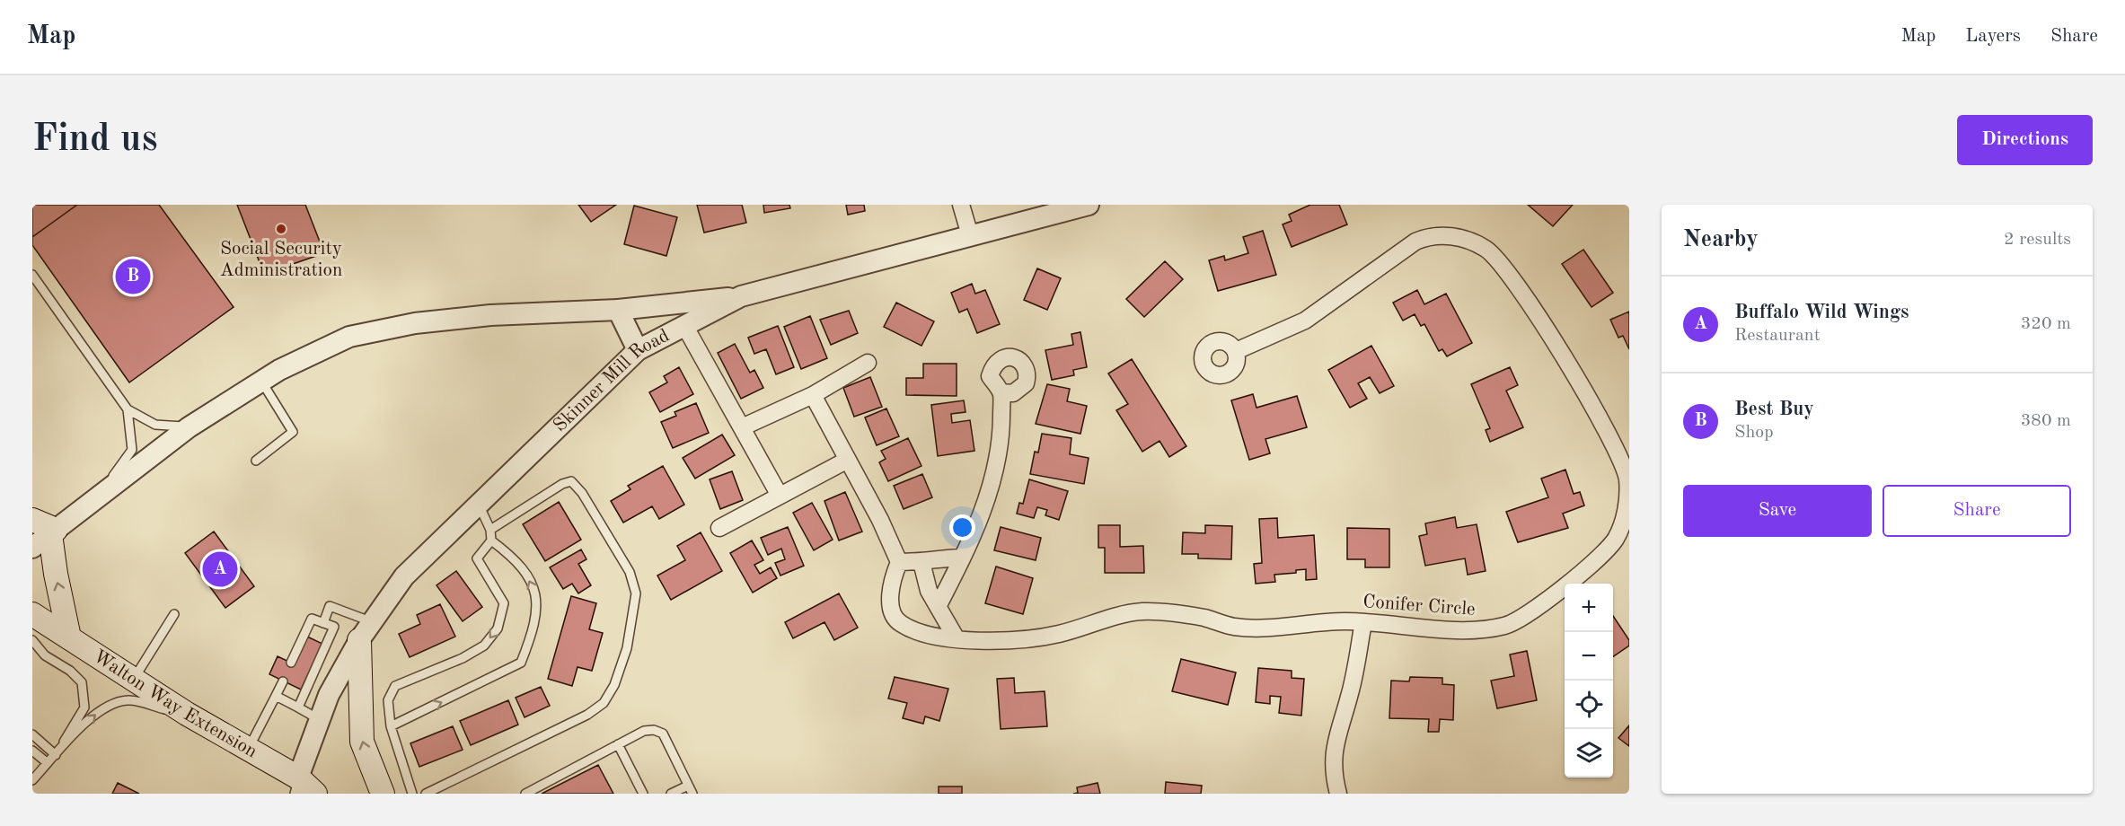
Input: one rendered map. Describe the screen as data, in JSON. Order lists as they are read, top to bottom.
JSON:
{
  "streets": {
    "main road": ["Walton Way Extension"],
    "street": ["Skinner Mill Road", "Conifer Circle"]
  },
  "crossings": [
    ["Skinner Mill Road", "Walton Way Extension"]
  ],
  "places": ["Social Security Administration"],
  "page": {
    "header": "Map",
    "nav": ["Map", "Layers", "Share"],
    "buttons": [
      "Directions",
      ["Save", "Share"]
    ],
    "title": "Find us",
    "heading": ["Nearby", "2 results"],
    "pins": ["B", "A"],
    "list": [
      {
        "mark": "A",
        "name": "Buffalo Wild Wings",
        "note": "Restaurant",
        "value": "320 m"
      },
      {
        "mark": "B",
        "name": "Best Buy",
        "note": "Shop",
        "value": "380 m"
      }
    ],
    "map_buttons": ["+", "−"]
  }
}
